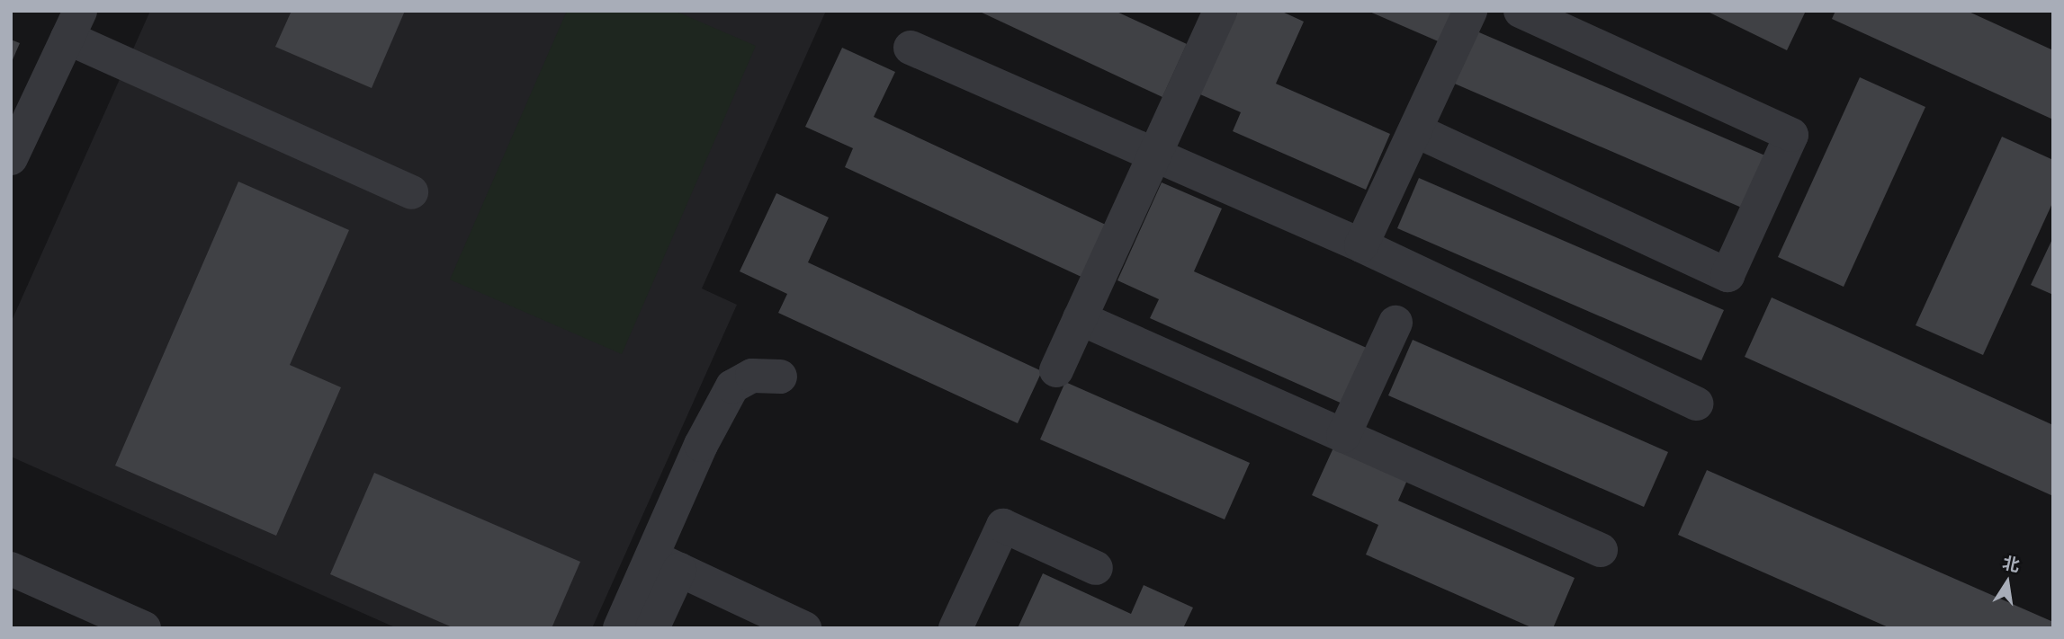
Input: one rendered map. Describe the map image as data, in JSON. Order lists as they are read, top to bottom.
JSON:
{
  "north": "top"
}
